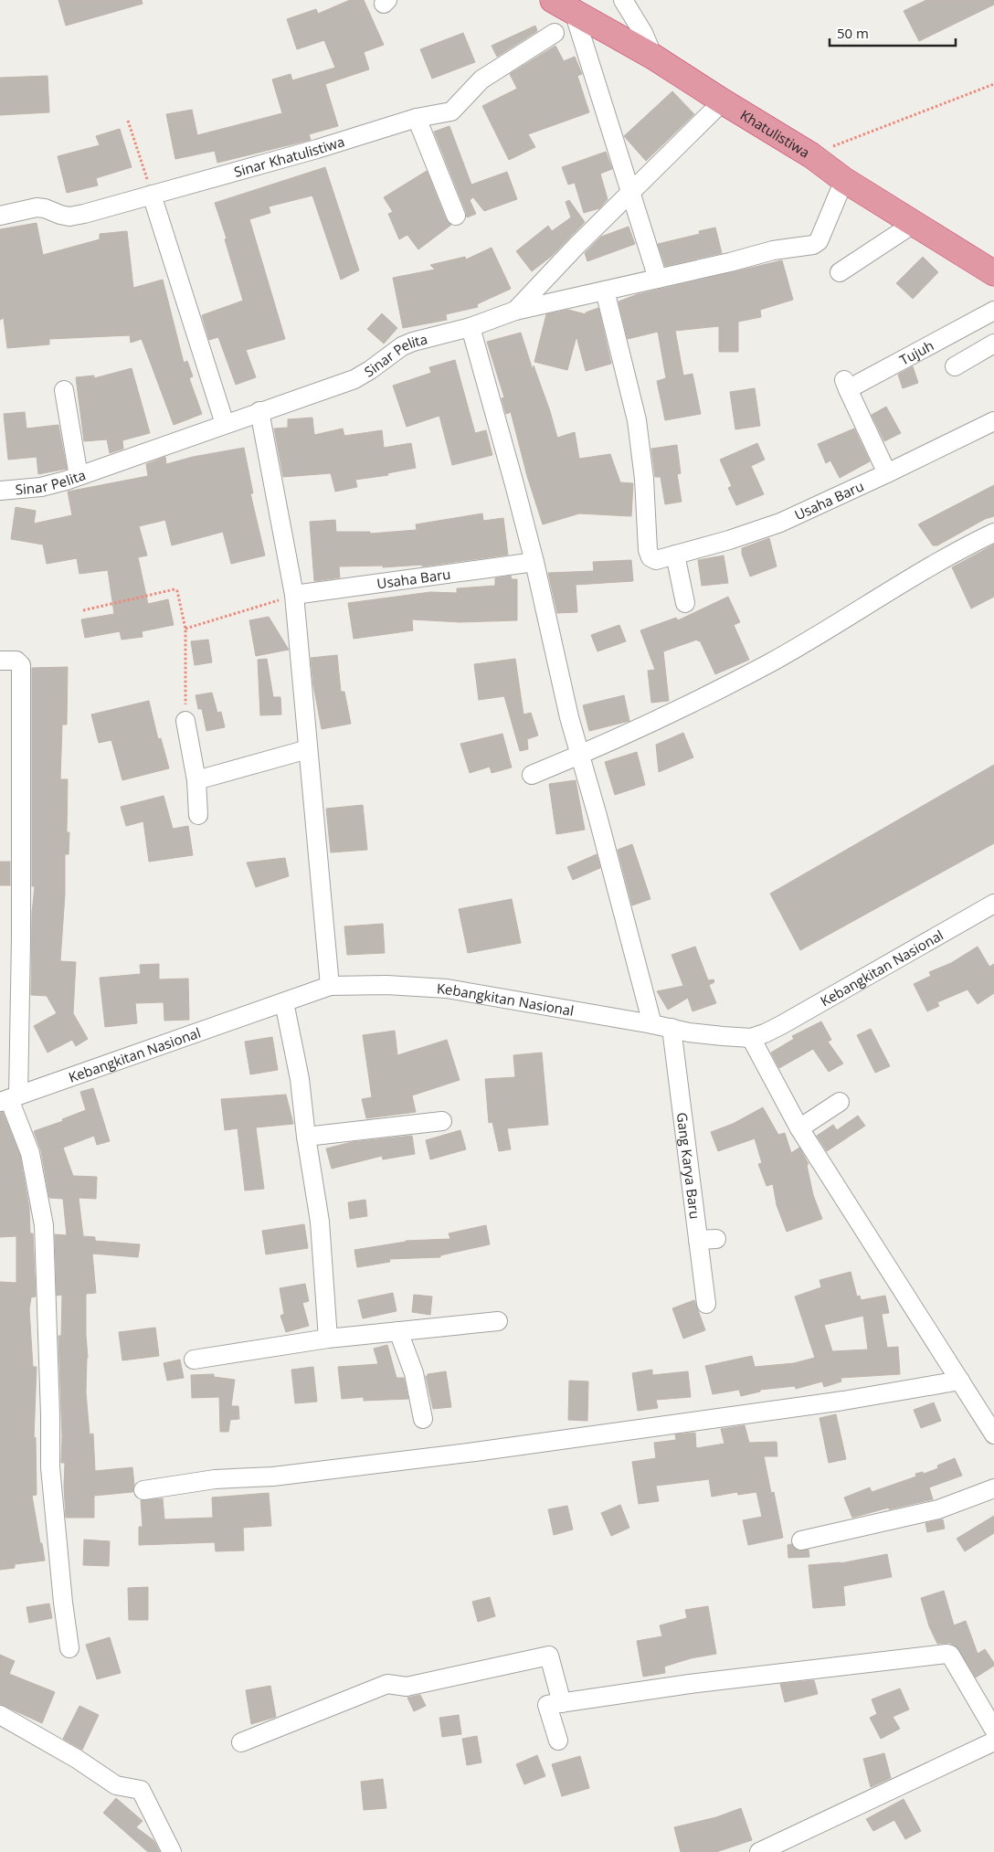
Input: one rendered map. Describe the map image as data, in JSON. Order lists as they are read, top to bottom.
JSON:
{
  "streets": {
    "highway": ["Khatulistiwa"],
    "street": [
      "Sinar Khatulistiwa",
      "Tujuh",
      "Sinar Pelita",
      "Usaha Baru",
      "Kebangkitan Nasional",
      "Gang Karya Baru"
    ]
  },
  "crossings": [
    ["Khatulistiwa", "Sinar Pelita"],
    ["Tujuh", "Usaha Baru"],
    ["Kebangkitan Nasional", "Gang Karya Baru"]
  ],
  "scale_bar": "50 m"
}
